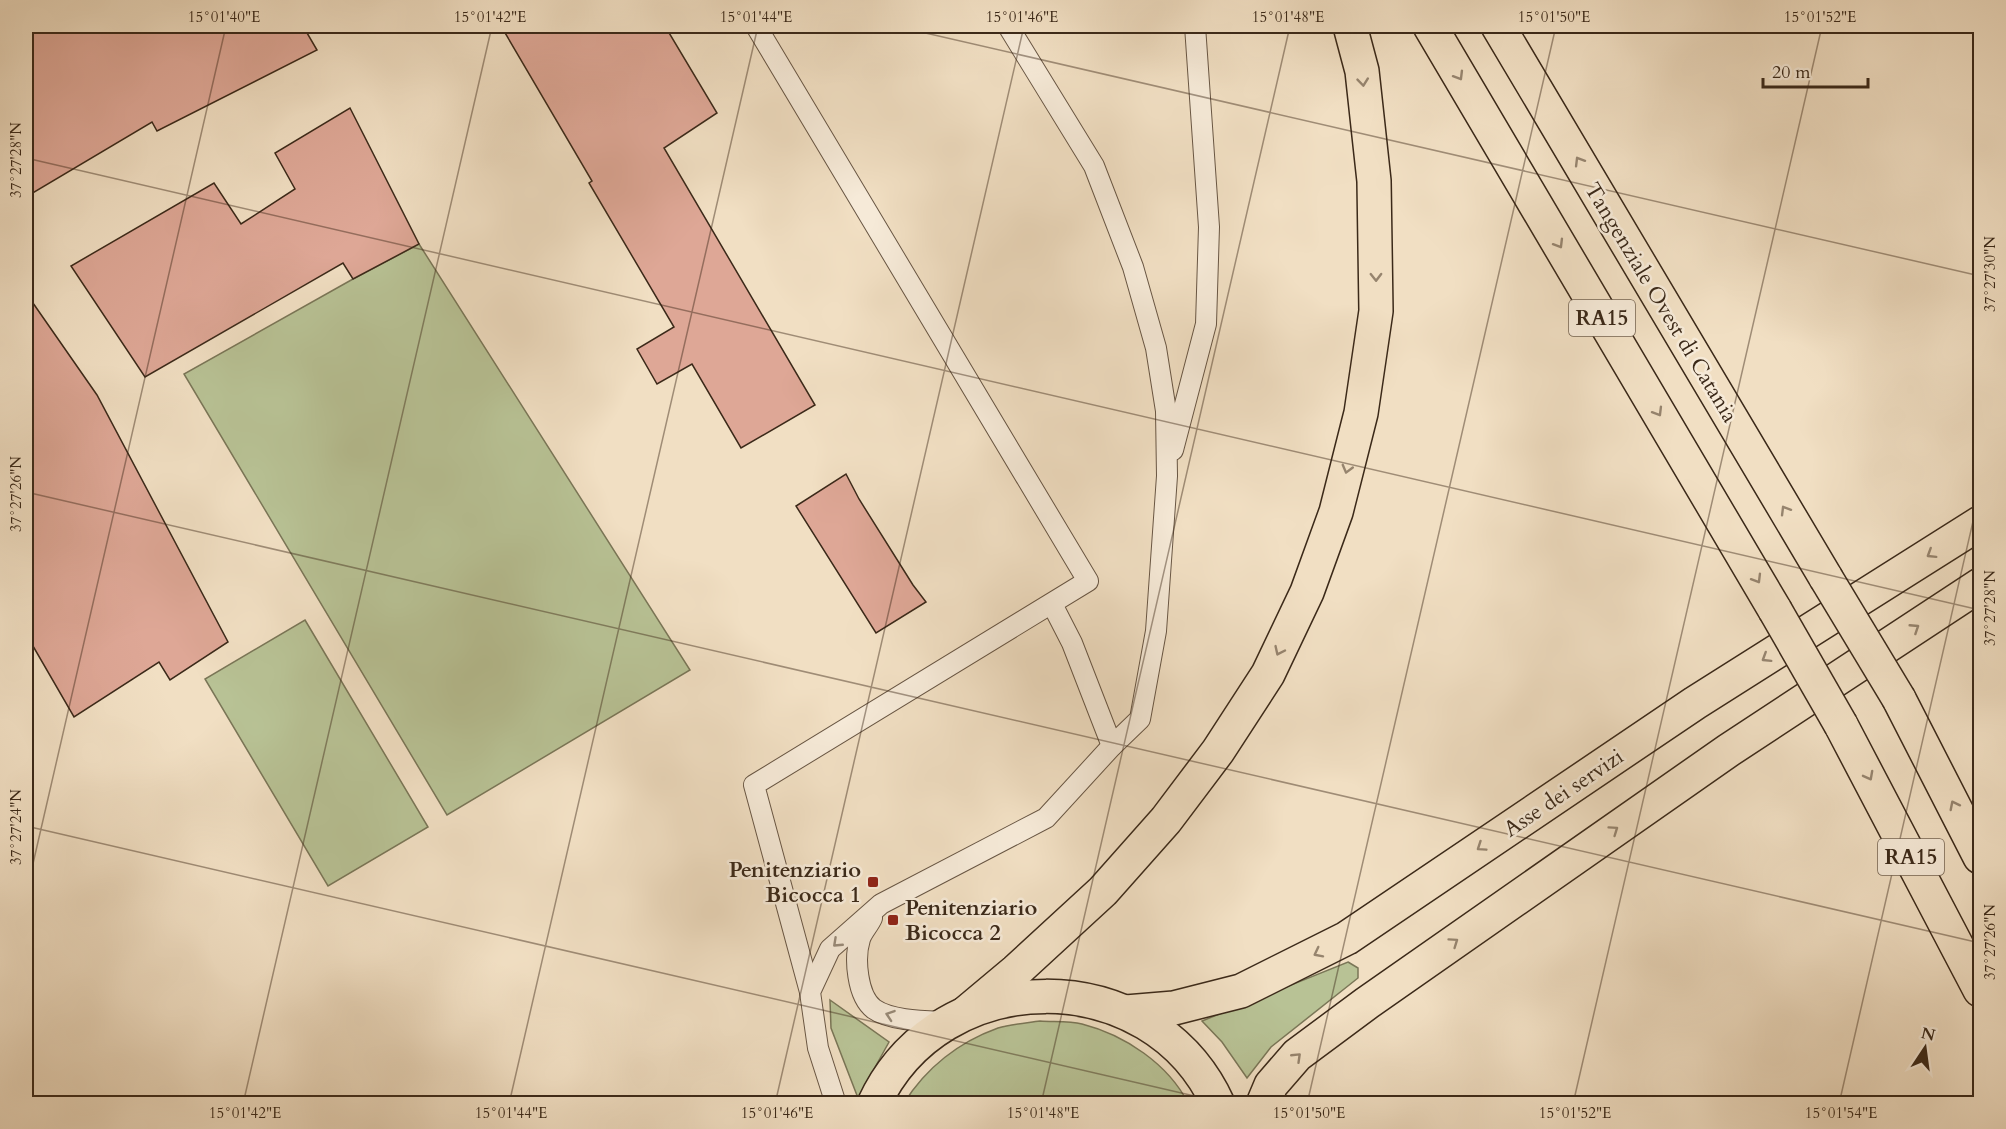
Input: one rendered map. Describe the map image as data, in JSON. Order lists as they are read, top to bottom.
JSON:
{
  "streets": {
    "main road": ["Tangenziale Ovest di Catania", "RA15", "Asse dei servizi"]
  },
  "places": {
    "transit": ["Penitenziario Bicocca 1", "Penitenziario Bicocca 2"]
  },
  "scale_bar": "20 m",
  "north": "top",
  "coordinates": [
    "15°01'40\"E",
    "15°01'42\"E",
    "15°01'44\"E",
    "15°01'46\"E",
    "15°01'48\"E",
    "15°01'50\"E",
    "15°01'52\"E",
    "37°27'28\"N",
    "37°27'30\"N",
    "37°27'26\"N",
    "37°27'24\"N",
    "15°01'54\"E"
  ]
}
